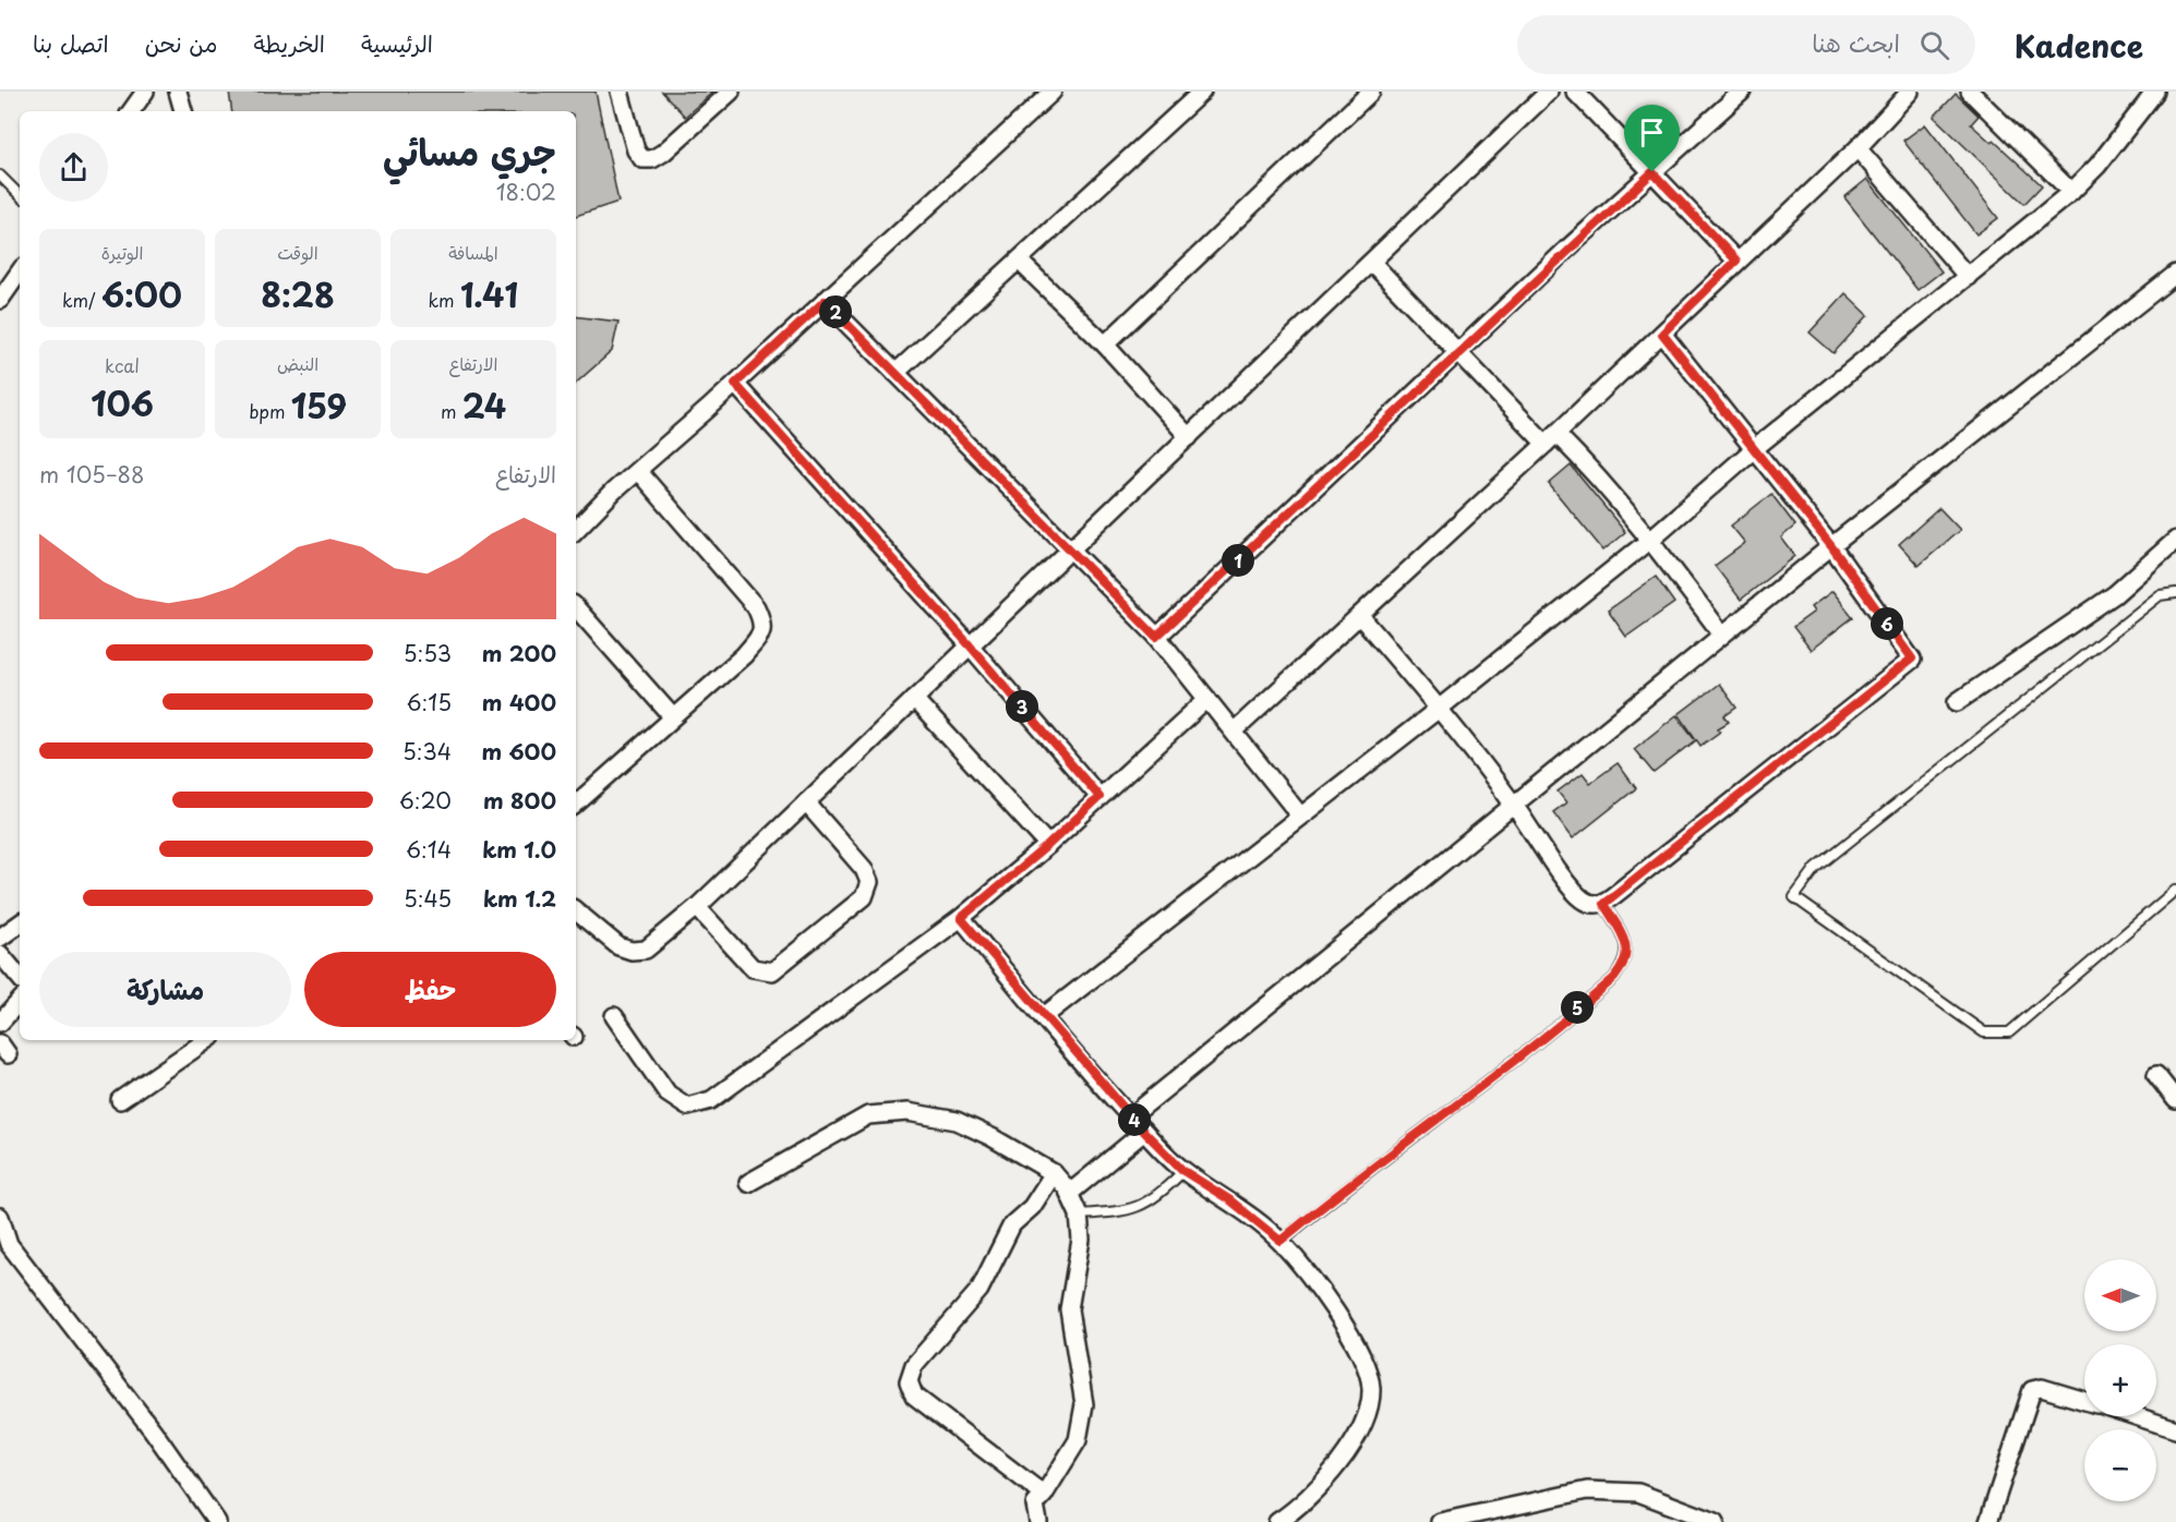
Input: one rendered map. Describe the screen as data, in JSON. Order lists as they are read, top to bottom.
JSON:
{
  "north": "left",
  "page": {
    "header": "Kadence",
    "search": "ابحث هنا",
    "nav": [
      "الرئيسية",
      "الخريطة",
      "من نحن",
      "اتصل بنا"
    ],
    "heading": ["جري مسائي", "18:02"],
    "stats": [
      ["المسافة", "1.41 km"],
      ["الوقت", "8:28"],
      ["الوتيرة", "6:00 /km"],
      ["الارتفاع", "24 m"],
      ["النبض", "159 bpm"],
      ["kcal", "106"]
    ],
    "pins": [
      "2",
      "1",
      "6",
      "3",
      "5",
      "4"
    ],
    "chart": ["الارتفاع", "88–105 m"],
    "list": [
      {
        "name": "200 m",
        "note": "5:53"
      },
      {
        "name": "400 m",
        "note": "6:15"
      },
      {
        "name": "600 m",
        "note": "5:34"
      },
      {
        "name": "800 m",
        "note": "6:20"
      },
      {
        "name": "1.0 km",
        "note": "6:14"
      },
      {
        "name": "1.2 km",
        "note": "5:45"
      }
    ],
    "buttons": ["حفظ", "مشاركة"],
    "map_buttons": ["+", "−"]
  }
}
